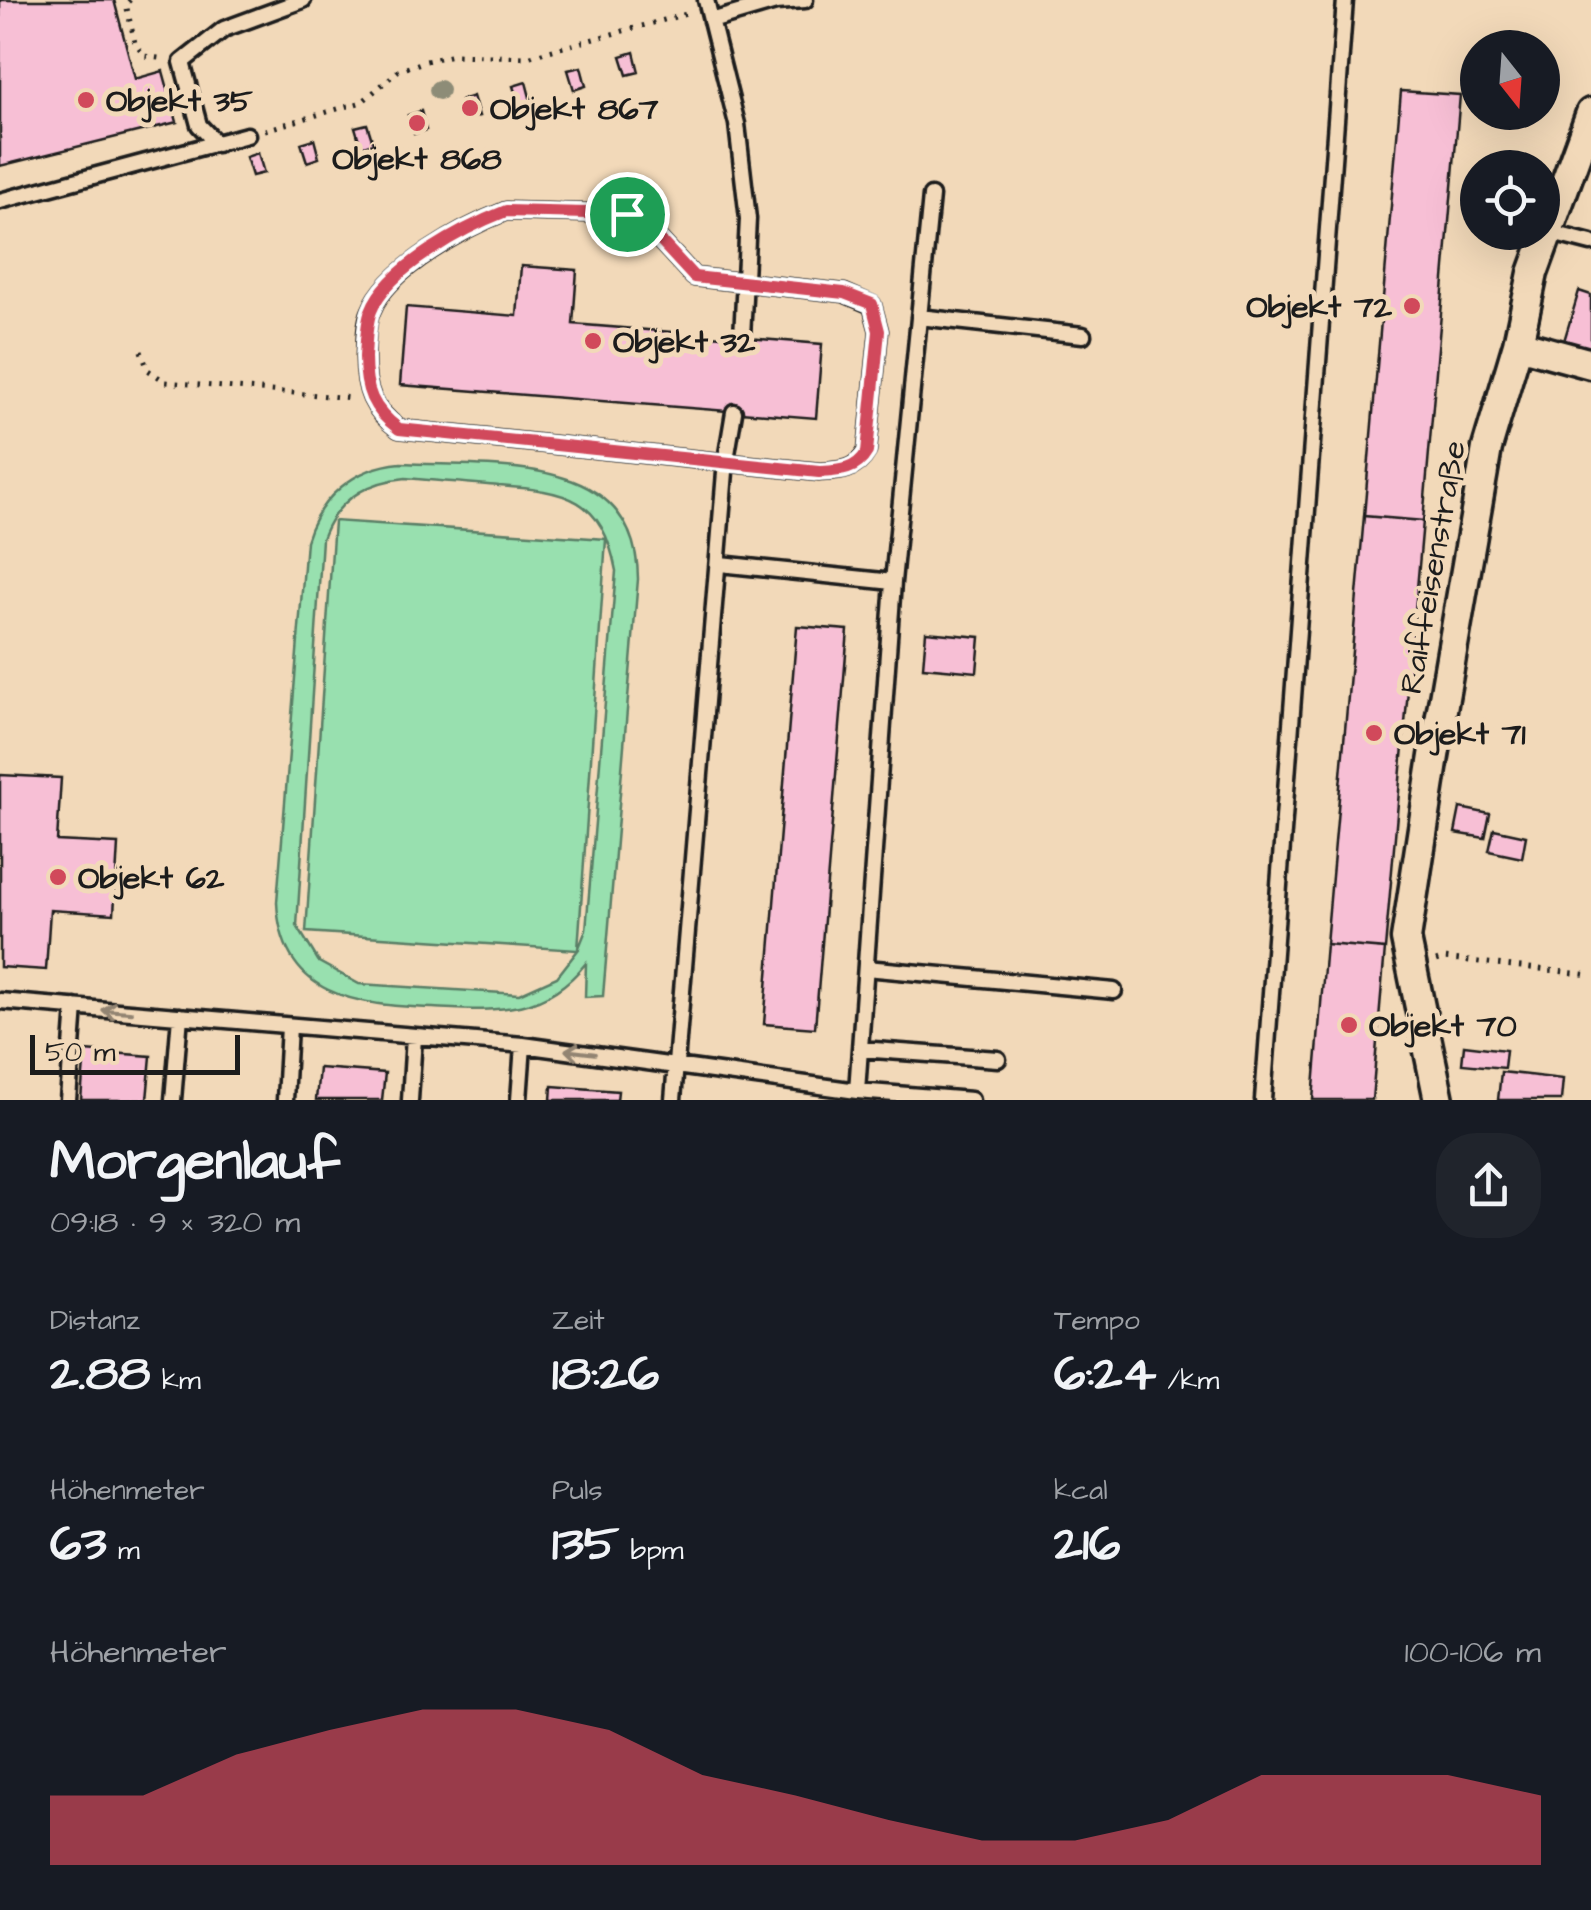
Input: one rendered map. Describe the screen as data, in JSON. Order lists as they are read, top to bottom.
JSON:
{
  "streets": {
    "street": ["Raiffeisenstraße"]
  },
  "places": [
    "Objekt 35",
    "Objekt 867",
    "Objekt 868",
    "Objekt 72",
    "Objekt 32",
    "Objekt 71",
    "Objekt 62",
    "Objekt 70"
  ],
  "scale_bar": "50 m",
  "north": "bottom",
  "page": {
    "scale": "50 m",
    "heading": ["Morgenlauf", "09:18 · 9 × 320 m"],
    "stats": [
      ["Distanz", "2.88 km"],
      ["Zeit", "18:26"],
      ["Tempo", "6:24 /km"],
      ["Höhenmeter", "63 m"],
      ["Puls", "135 bpm"],
      ["kcal", "216"]
    ],
    "chart": ["Höhenmeter", "100–106 m"]
  }
}
